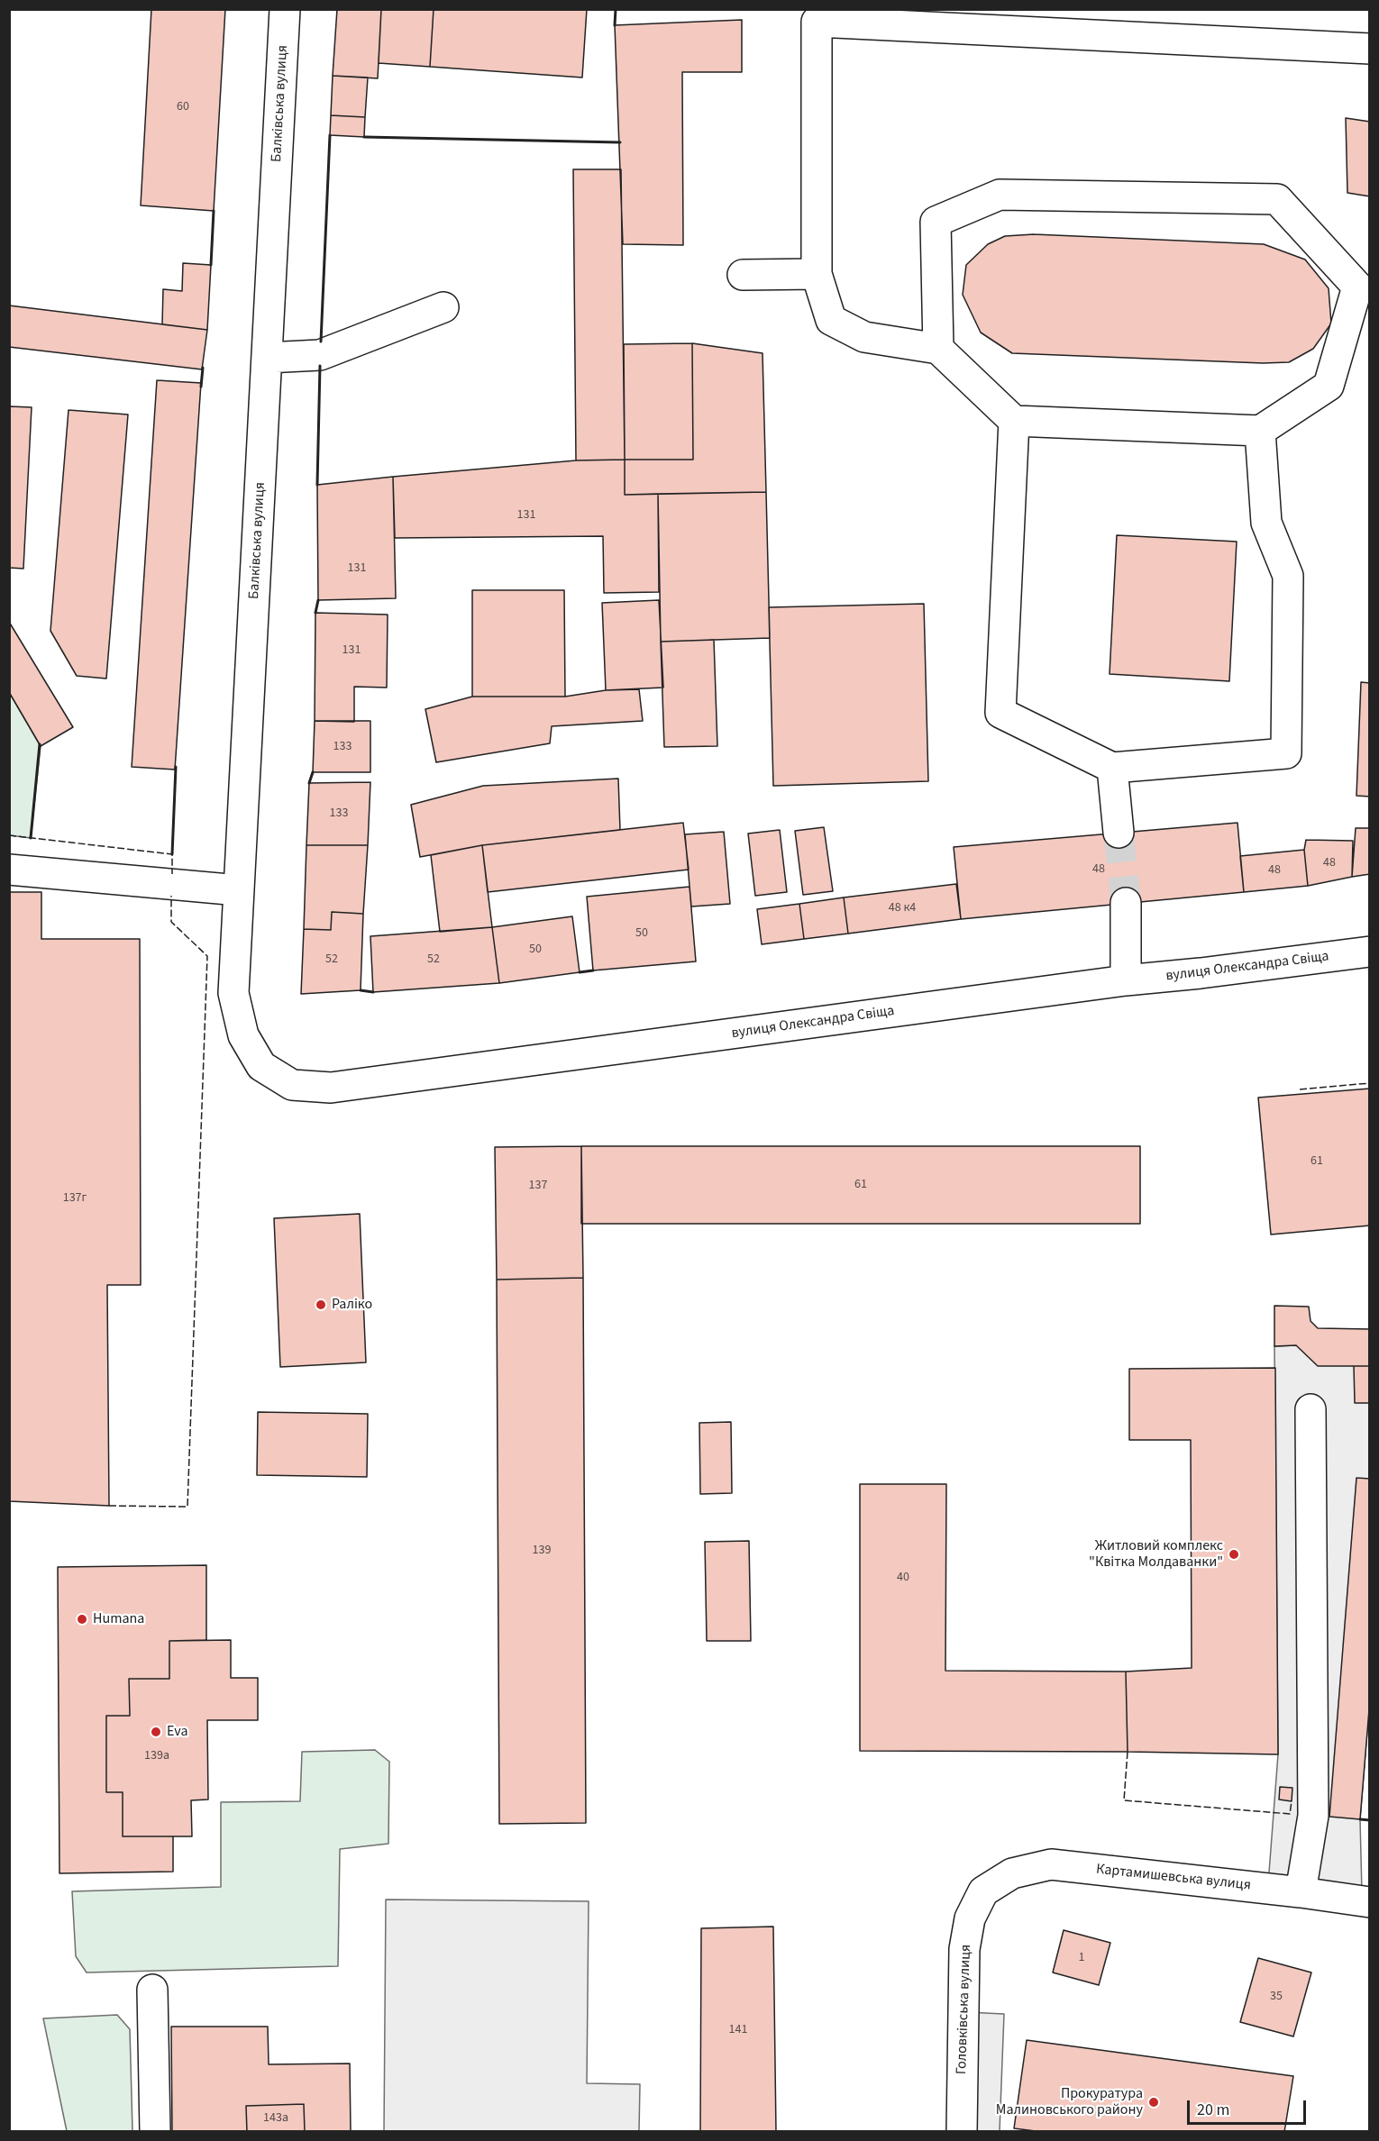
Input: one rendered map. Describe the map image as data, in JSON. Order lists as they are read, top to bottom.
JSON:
{
  "streets": {
    "street": [
      "Балківська вулиця",
      "вулиця Олександра Свіща",
      "Картамишевська вулиця",
      "Головківська вулиця"
    ]
  },
  "crossings": [
    ["Балківська вулиця", "вулиця Олександра Свіща"],
    ["Картамишевська вулиця", "Головківська вулиця"]
  ],
  "places": [
    "Раліко",
    "Житловий комплекс \"Квітка Молдаванки\"",
    "Humana",
    "Eva",
    "Прокуратура Малиновського району"
  ],
  "house_numbers": [
    "60",
    "131",
    "131",
    "131",
    "133",
    "133",
    "48",
    "48",
    "48",
    "48 к4",
    "50",
    "50",
    "52",
    "52",
    "61",
    "61",
    "137",
    "137г",
    "139",
    "40",
    "139а",
    "1",
    "35",
    "141",
    "143а"
  ],
  "scale_bar": "20 m"
}
